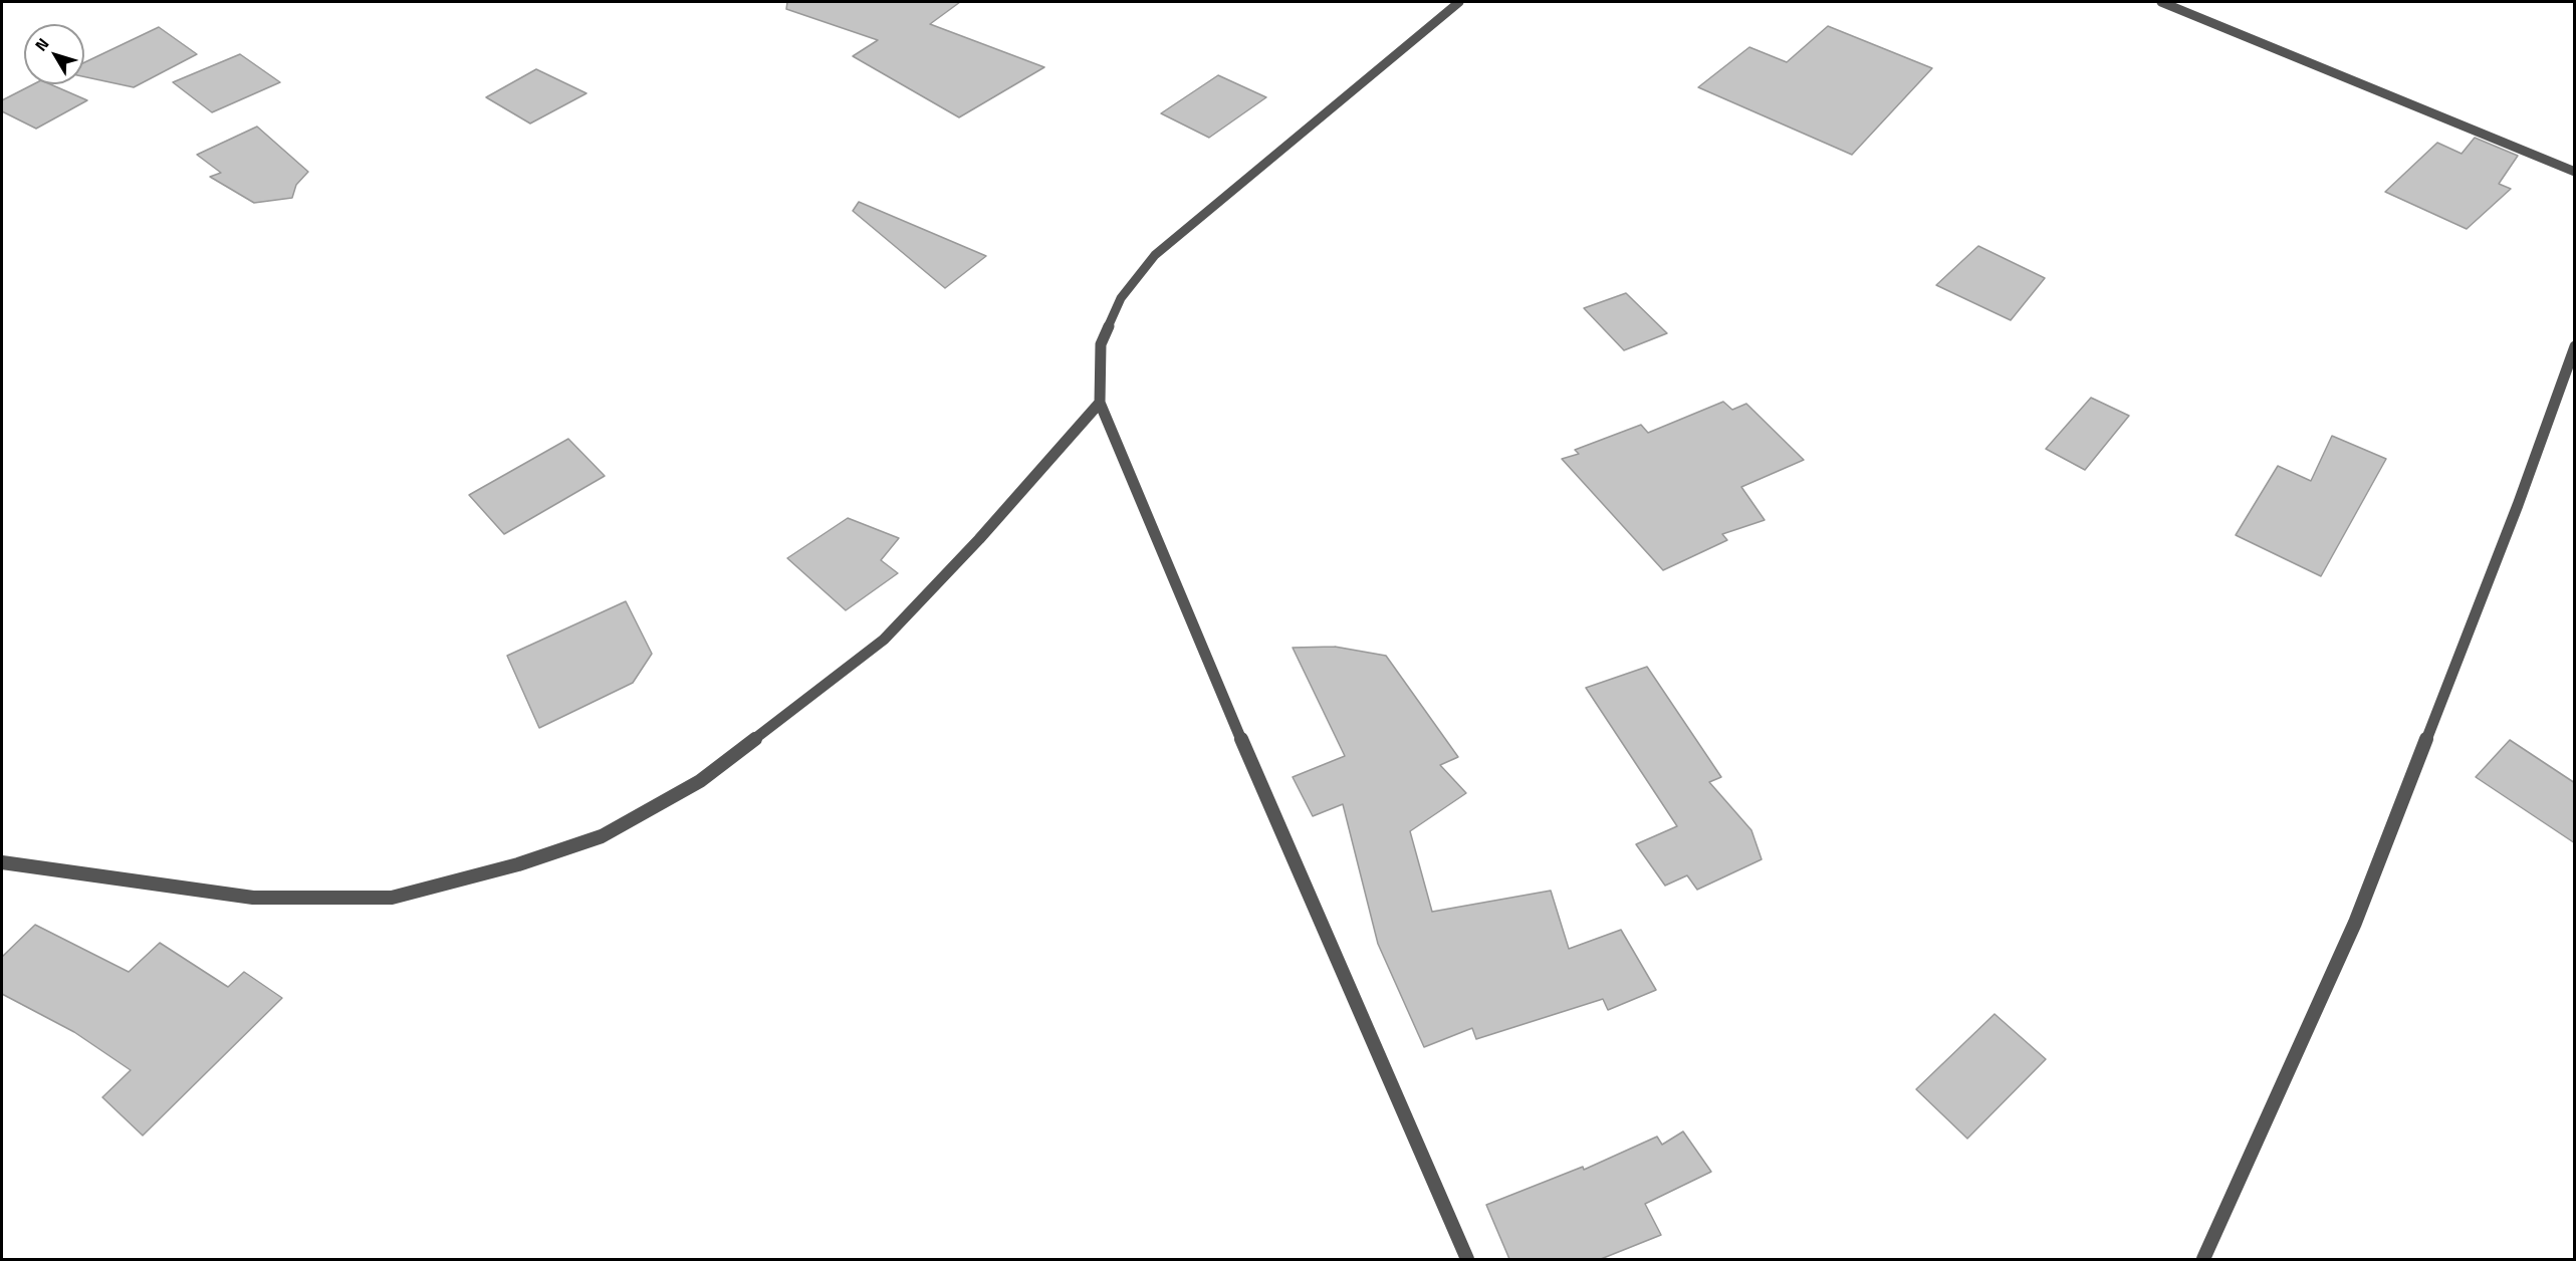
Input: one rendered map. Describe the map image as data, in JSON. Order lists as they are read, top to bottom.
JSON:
{
  "north": "top left"
}
